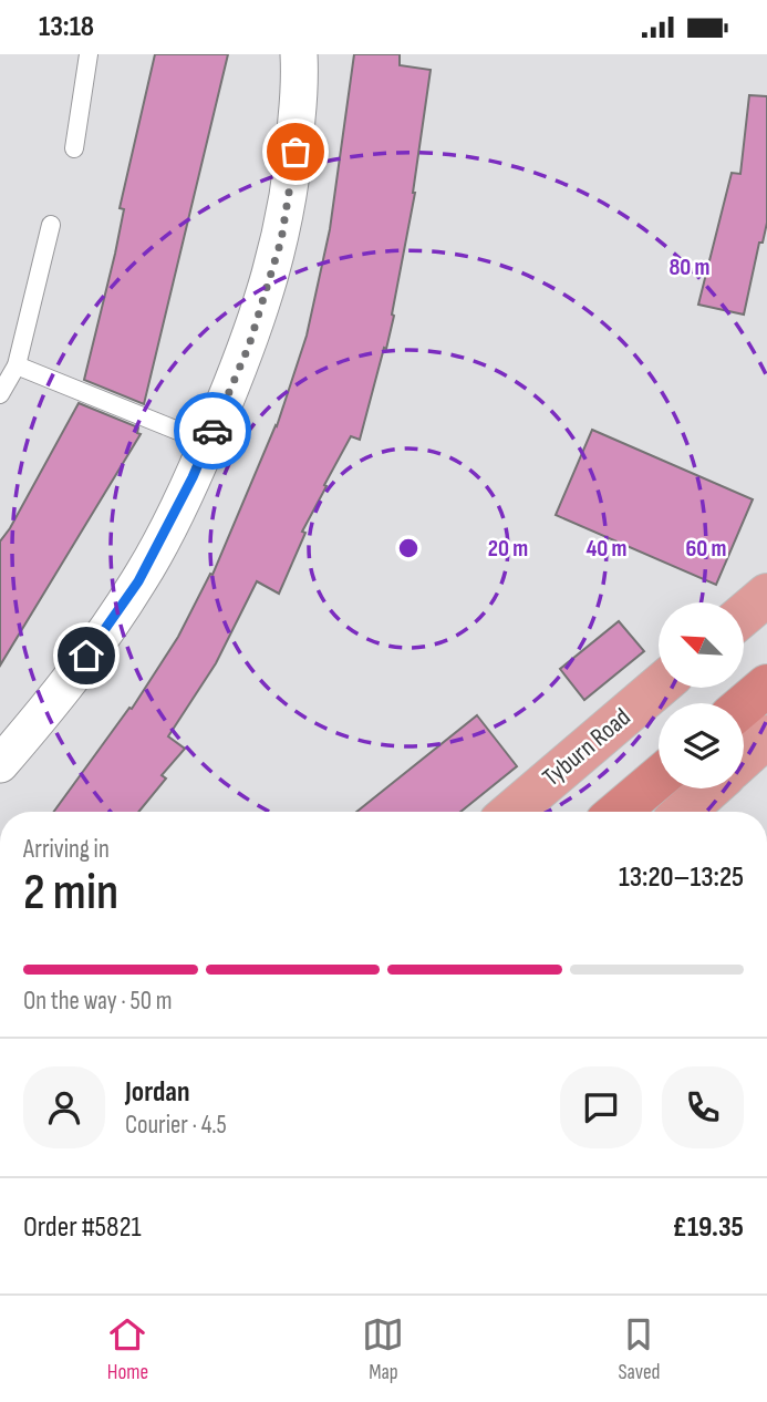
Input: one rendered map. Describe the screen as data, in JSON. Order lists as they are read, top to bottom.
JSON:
{
  "streets": {
    "highway": ["Tyburn Road"]
  },
  "north": "top left",
  "page": {
    "status": "13:18",
    "heading": ["2 min", "Arriving in", "13:20–13:25"],
    "panel": [
      "Jordan",
      "Courier · 4.5",
      "Order #5821",
      "£19.35"
    ],
    "bar": "On the way · 50 m",
    "tabs": ["Home", "Map", "Saved"]
  },
  "rings": [
    "80 m",
    "20 m",
    "40 m",
    "60 m"
  ]
}
